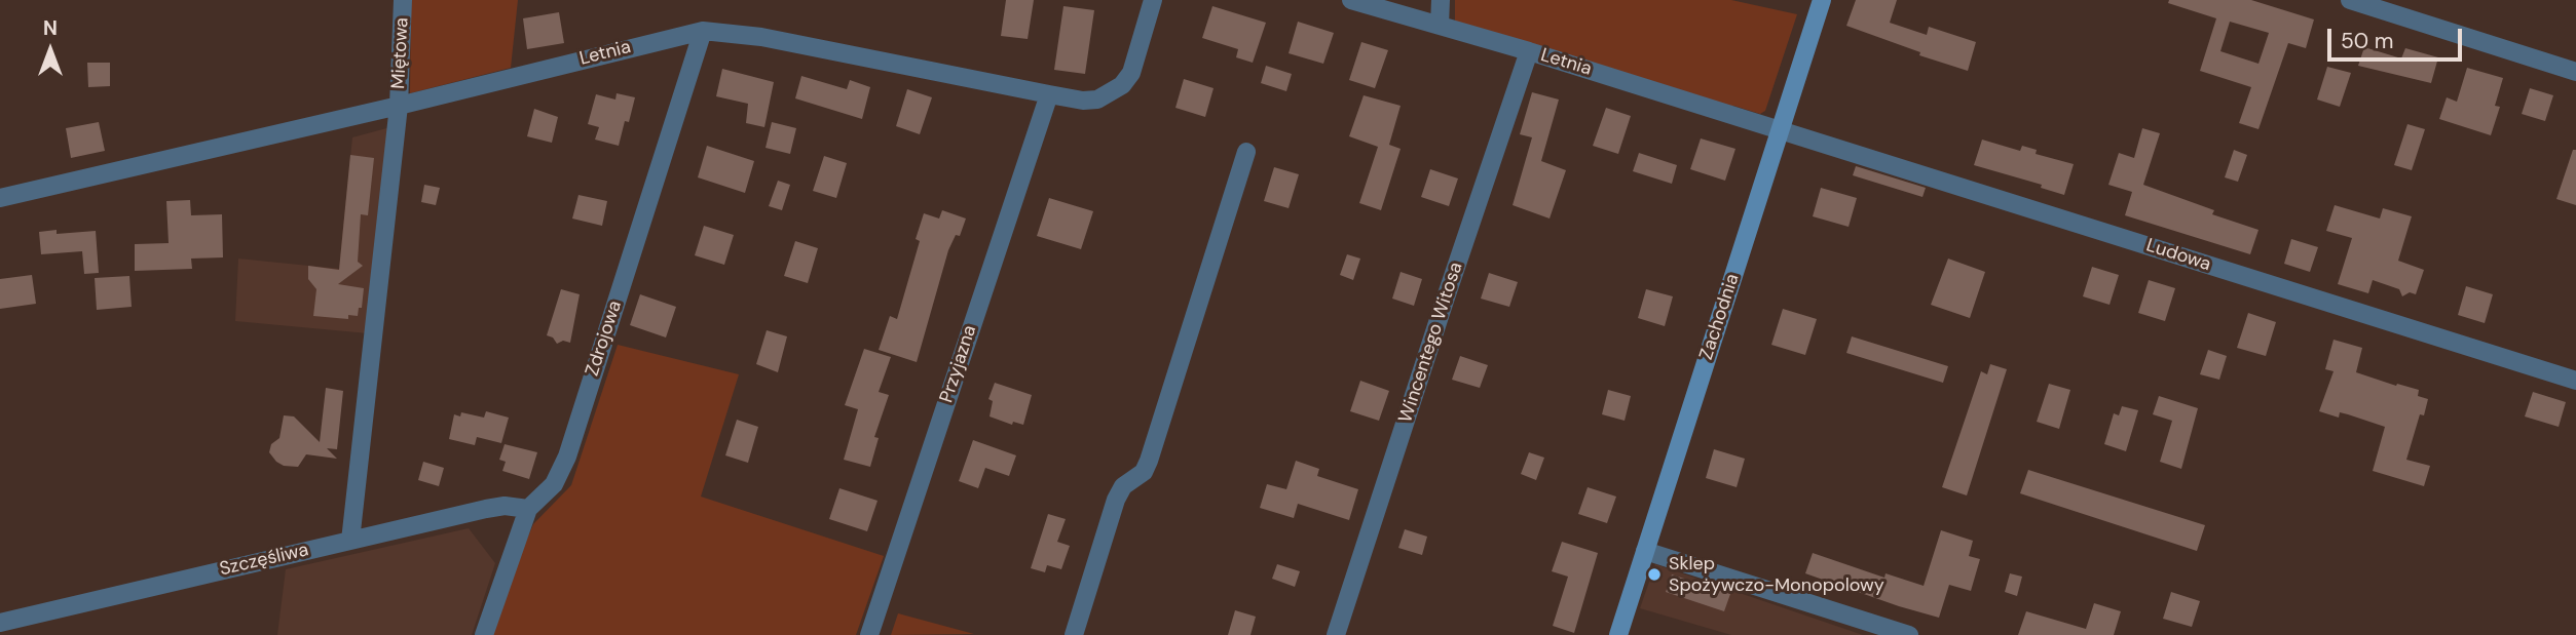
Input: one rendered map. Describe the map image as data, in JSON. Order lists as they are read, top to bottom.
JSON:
{
  "streets": {
    "street": [
      "Miętowa",
      "Letnia",
      "Ludowa",
      "Zachodnia",
      "Zdrojowa",
      "Wincentego Witosa",
      "Przyjazna",
      "Szczęśliwa"
    ]
  },
  "crossings": [
    ["Miętowa", "Letnia"],
    ["Miętowa", "Szczęśliwa"],
    ["Letnia", "Ludowa"],
    ["Letnia", "Zachodnia"],
    ["Letnia", "Zdrojowa"],
    ["Letnia", "Wincentego Witosa"],
    ["Letnia", "Przyjazna"],
    ["Ludowa", "Zachodnia"],
    ["Zdrojowa", "Szczęśliwa"]
  ],
  "places": ["Sklep Spożywczo-Monopolowy"],
  "scale_bar": "50 m",
  "north": "top"
}
